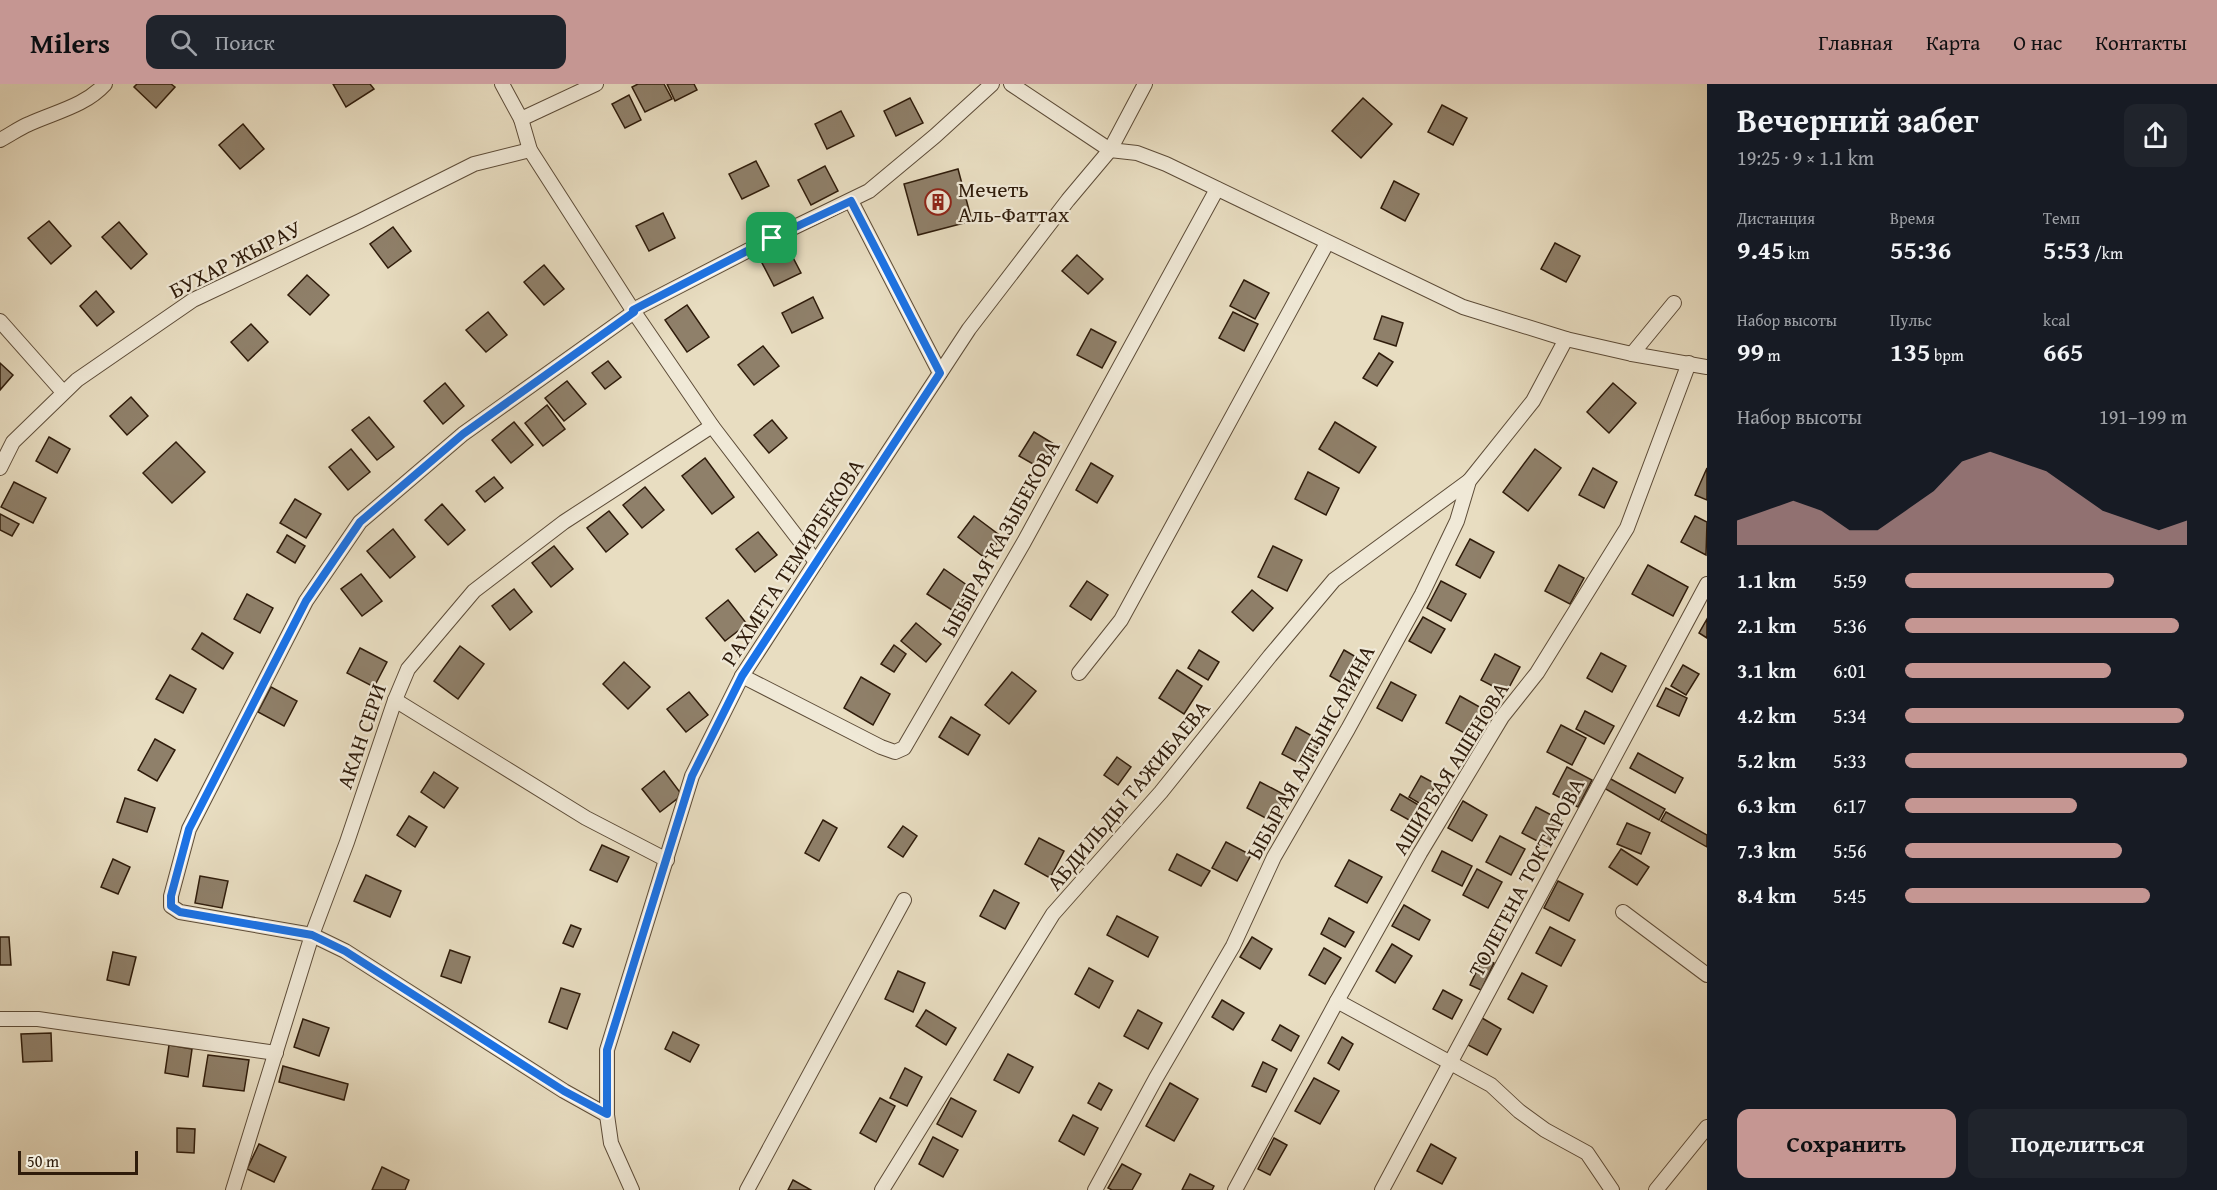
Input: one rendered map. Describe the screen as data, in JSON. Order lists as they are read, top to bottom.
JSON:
{
  "streets": {
    "street": [
      "БУХАР ЖЫРАУ",
      "ЫБЫРАЯ КАЗЫБЕКОВА",
      "РАХМЕТА ТЕМИРБЕКОВА",
      "АКАН СЕРИ",
      "ЫБЫРАЯ АЛТЫНСАРИНА",
      "АШИРБАЯ АШЕНОВА",
      "АБДИЛЬДЫ ТАЖИБАЕВА",
      "ТОЛЕГЕНА ТОКТАРОВА"
    ]
  },
  "crossings": [
    ["ЫБЫРАЯ КАЗЫБЕКОВА", "РАХМЕТА ТЕМИРБЕКОВА"],
    ["ЫБЫРАЯ АЛТЫНСАРИНА", "АБДИЛЬДЫ ТАЖИБАЕВА"]
  ],
  "places": {
    "building": ["Мечеть Аль-Фаттах"]
  },
  "scale_bar": "50 m",
  "page": {
    "header": "Milers",
    "search": "Поиск",
    "nav": [
      "Главная",
      "Карта",
      "О нас",
      "Контакты"
    ],
    "heading": ["Вечерний забег", "19:25 · 9 × 1.1 km"],
    "stats": [
      ["Дистанция", "9.45 km"],
      ["Время", "55:36"],
      ["Темп", "5:53 /km"],
      ["Набор высоты", "99 m"],
      ["Пульс", "135 bpm"],
      ["kcal", "665"]
    ],
    "chart": ["Набор высоты", "191–199 m"],
    "list": [
      {
        "name": "1.1 km",
        "note": "5:59"
      },
      {
        "name": "2.1 km",
        "note": "5:36"
      },
      {
        "name": "3.1 km",
        "note": "6:01"
      },
      {
        "name": "4.2 km",
        "note": "5:34"
      },
      {
        "name": "5.2 km",
        "note": "5:33"
      },
      {
        "name": "6.3 km",
        "note": "6:17"
      },
      {
        "name": "7.3 km",
        "note": "5:56"
      },
      {
        "name": "8.4 km",
        "note": "5:45"
      }
    ],
    "buttons": ["Сохранить", "Поделиться"],
    "scale": "50 m"
  }
}
